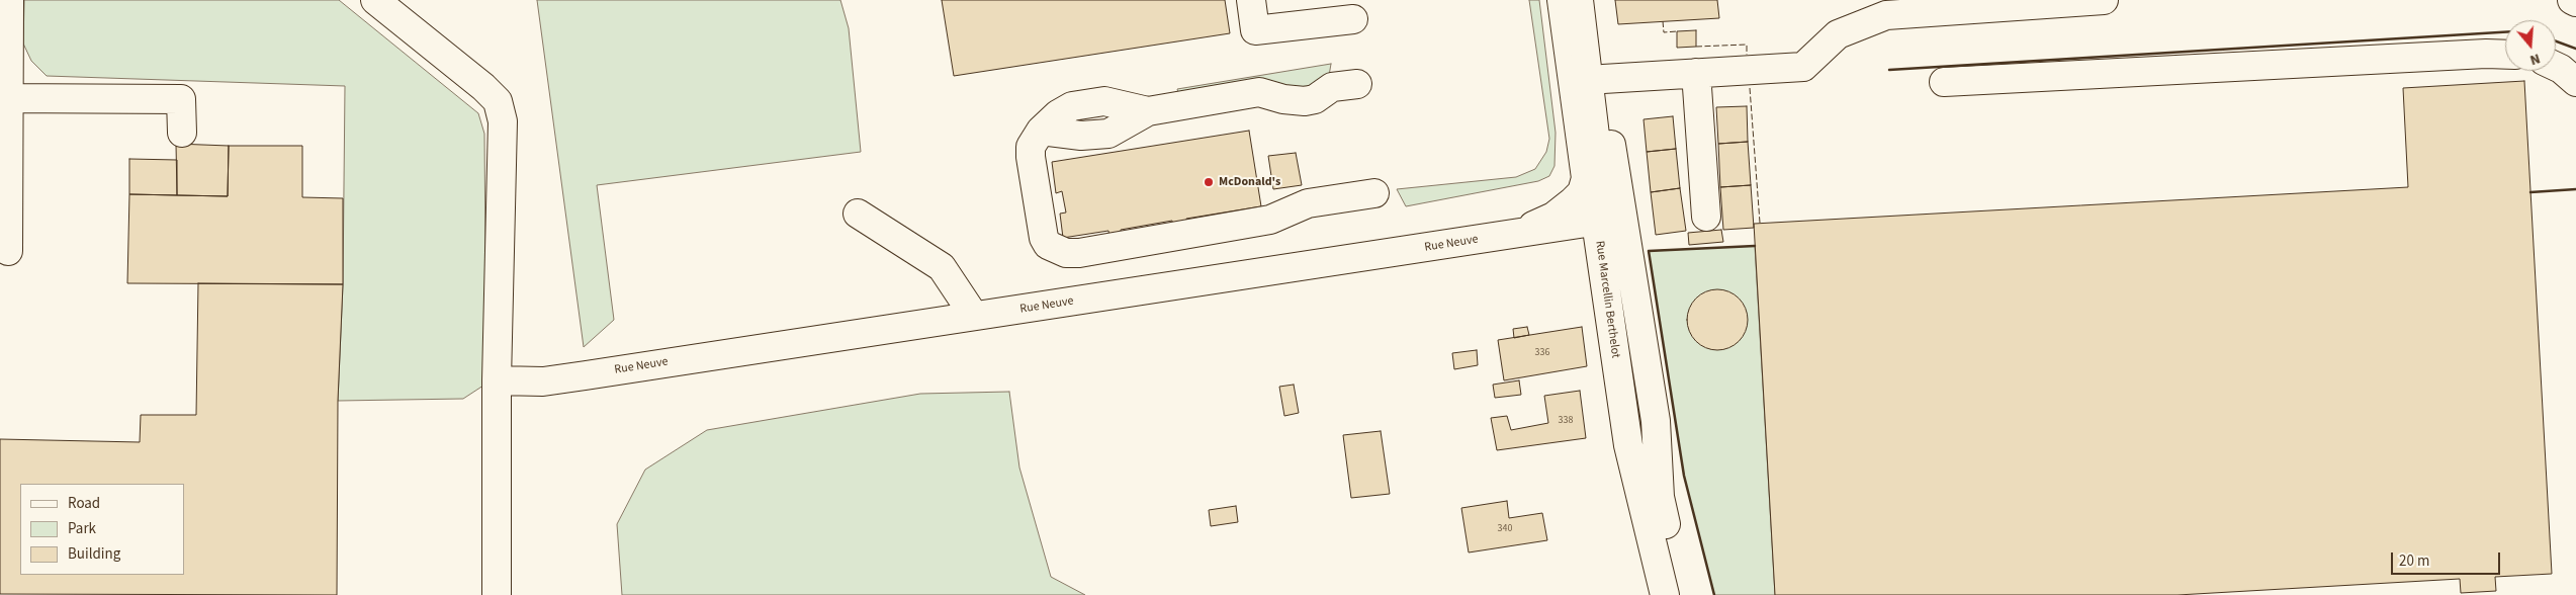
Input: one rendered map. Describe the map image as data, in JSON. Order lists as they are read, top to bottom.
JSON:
{
  "streets": {
    "main road": ["Rue Neuve", "Rue Marcellin Berthelot"]
  },
  "crossings": [
    ["Rue Neuve", "Rue Marcellin Berthelot"]
  ],
  "places": ["McDonald's"],
  "house_numbers": ["336", "338", "340"],
  "legend": ["Road", "Park", "Building"],
  "scale_bar": "20 m",
  "north": "bottom"
}
